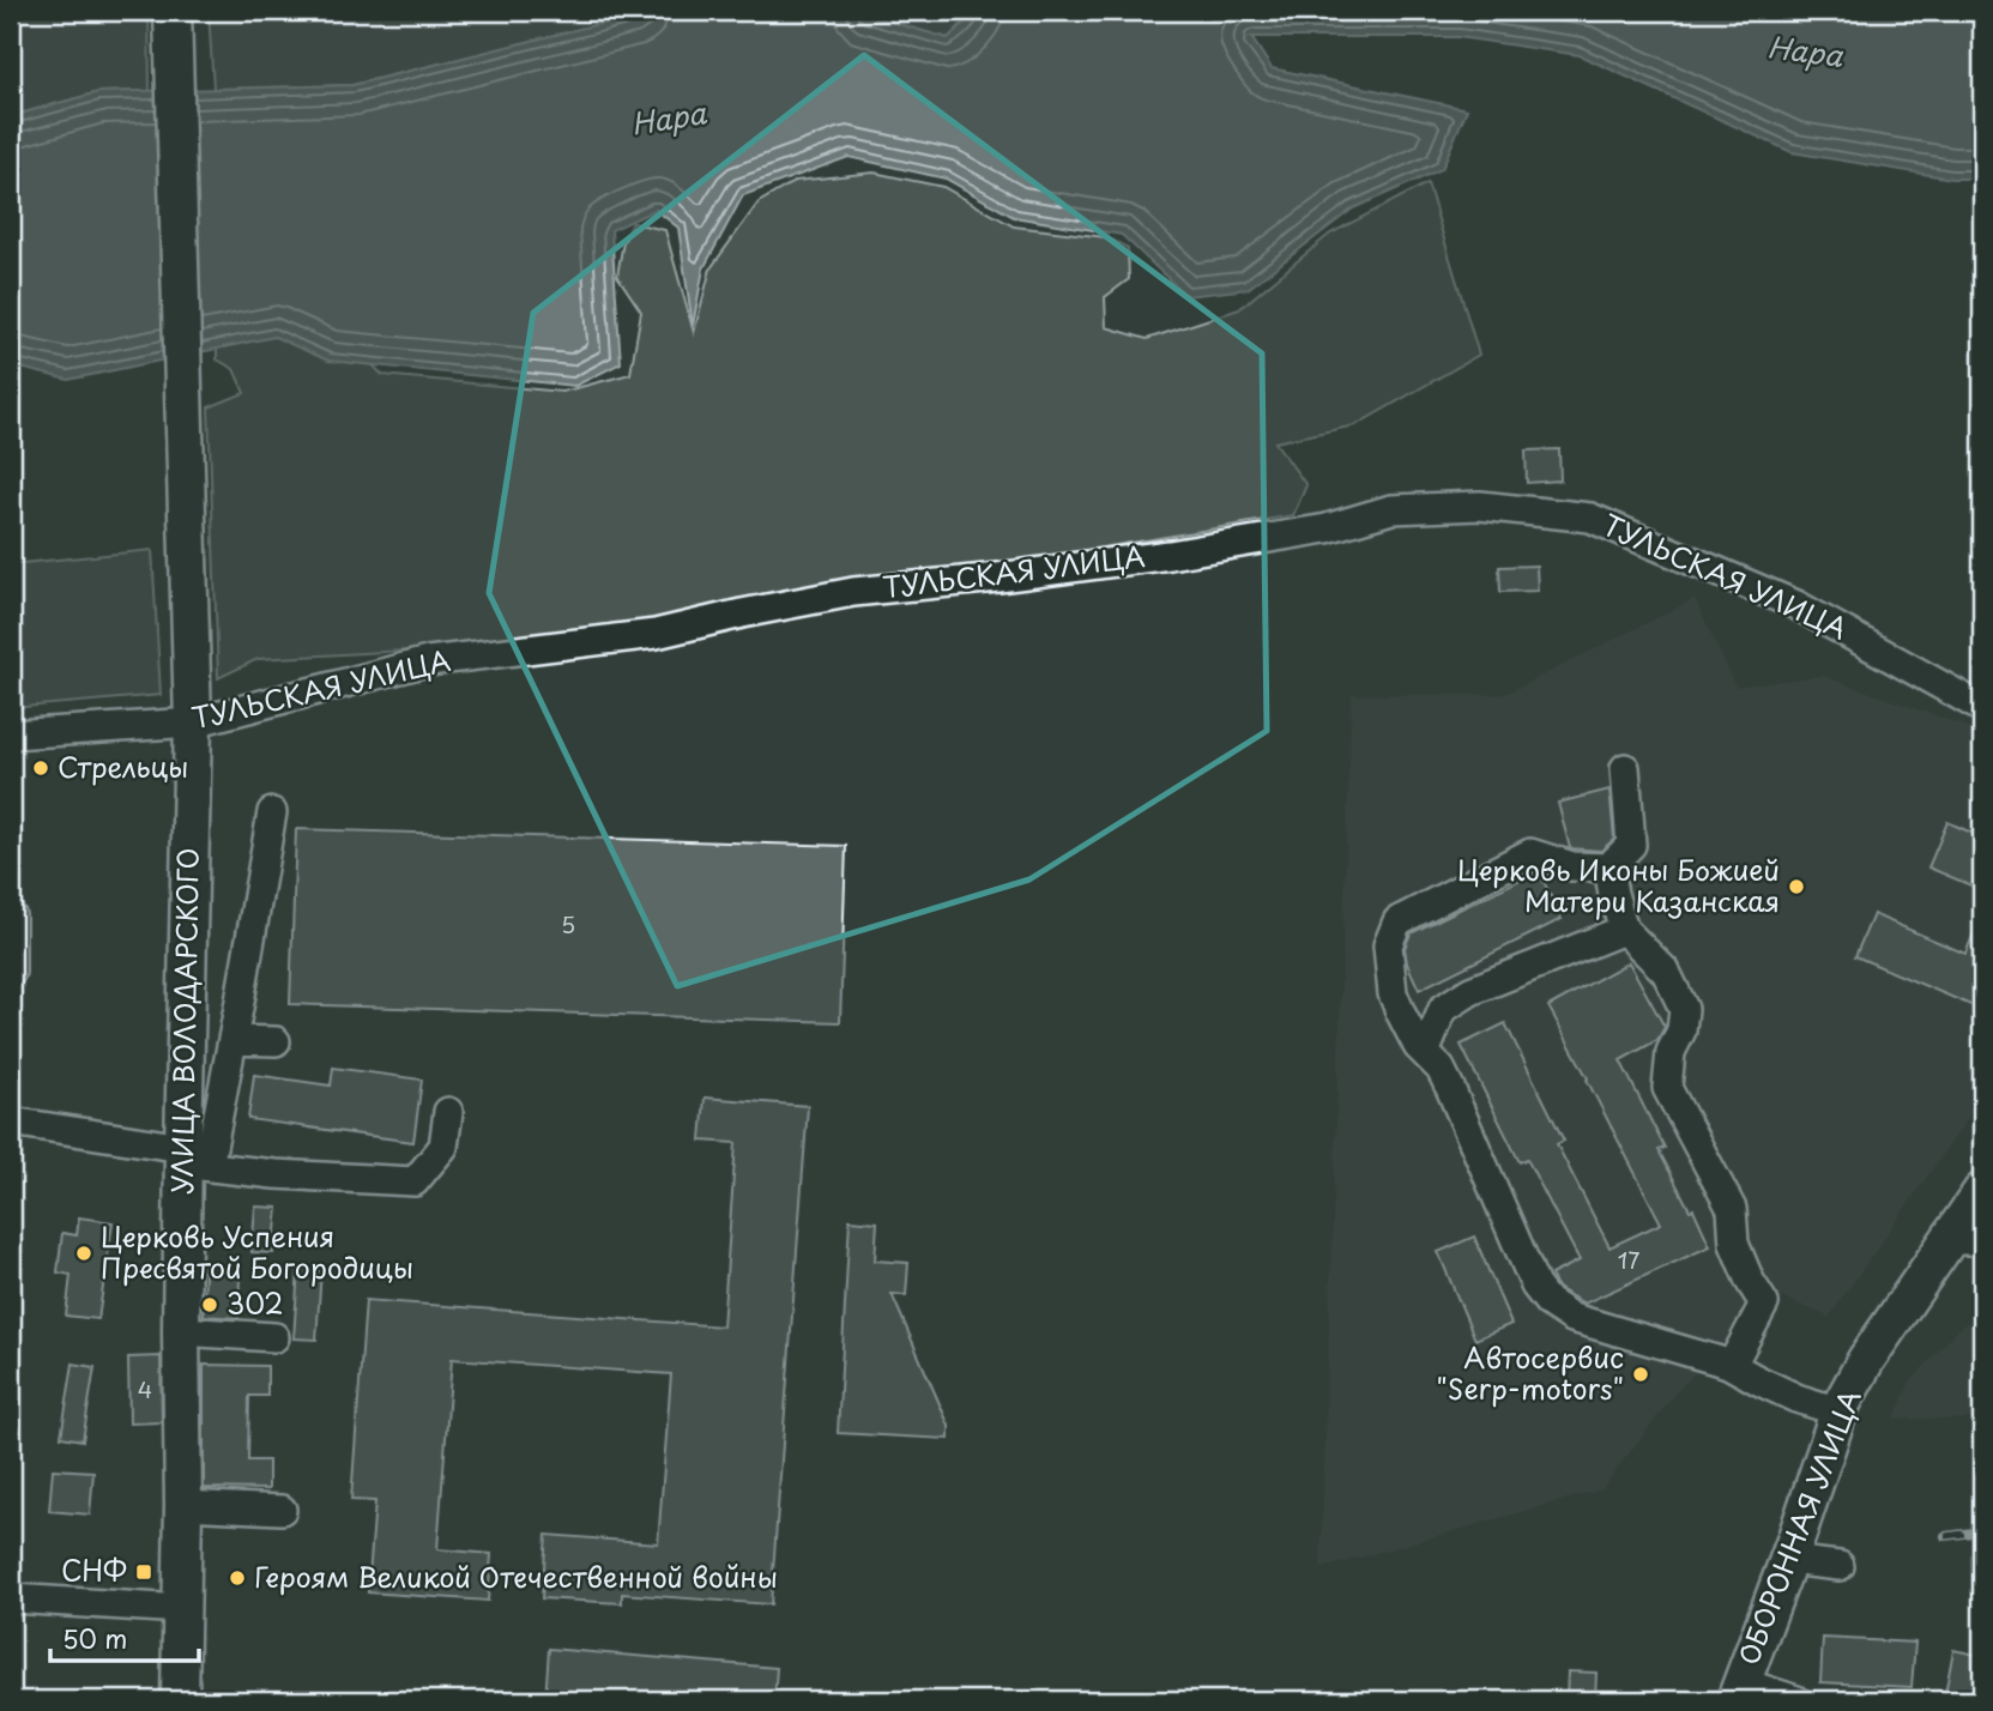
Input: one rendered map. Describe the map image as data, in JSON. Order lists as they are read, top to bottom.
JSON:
{
  "streets": {
    "main road": ["УЛИЦА ВОЛОДАРСКОГО", "ОБОРОННАЯ УЛИЦА"],
    "street": ["ТУЛЬСКАЯ УЛИЦА"]
  },
  "crossings": [
    ["ТУЛЬСКАЯ УЛИЦА", "УЛИЦА ВОЛОДАРСКОГО"]
  ],
  "water": ["Нара"],
  "places": {
    "other": [
      "Стрельцы",
      "Церковь Иконы Божией Матери Казанская",
      "Церковь Успения Пресвятой Богородицы",
      "302",
      "Автосервис \"Serp-motors\"",
      "Героям Великой Отечественной войны"
    ],
    "transit": ["СНФ"]
  },
  "house_numbers": ["5", "17", "4"],
  "scale_bar": "50 m"
}
